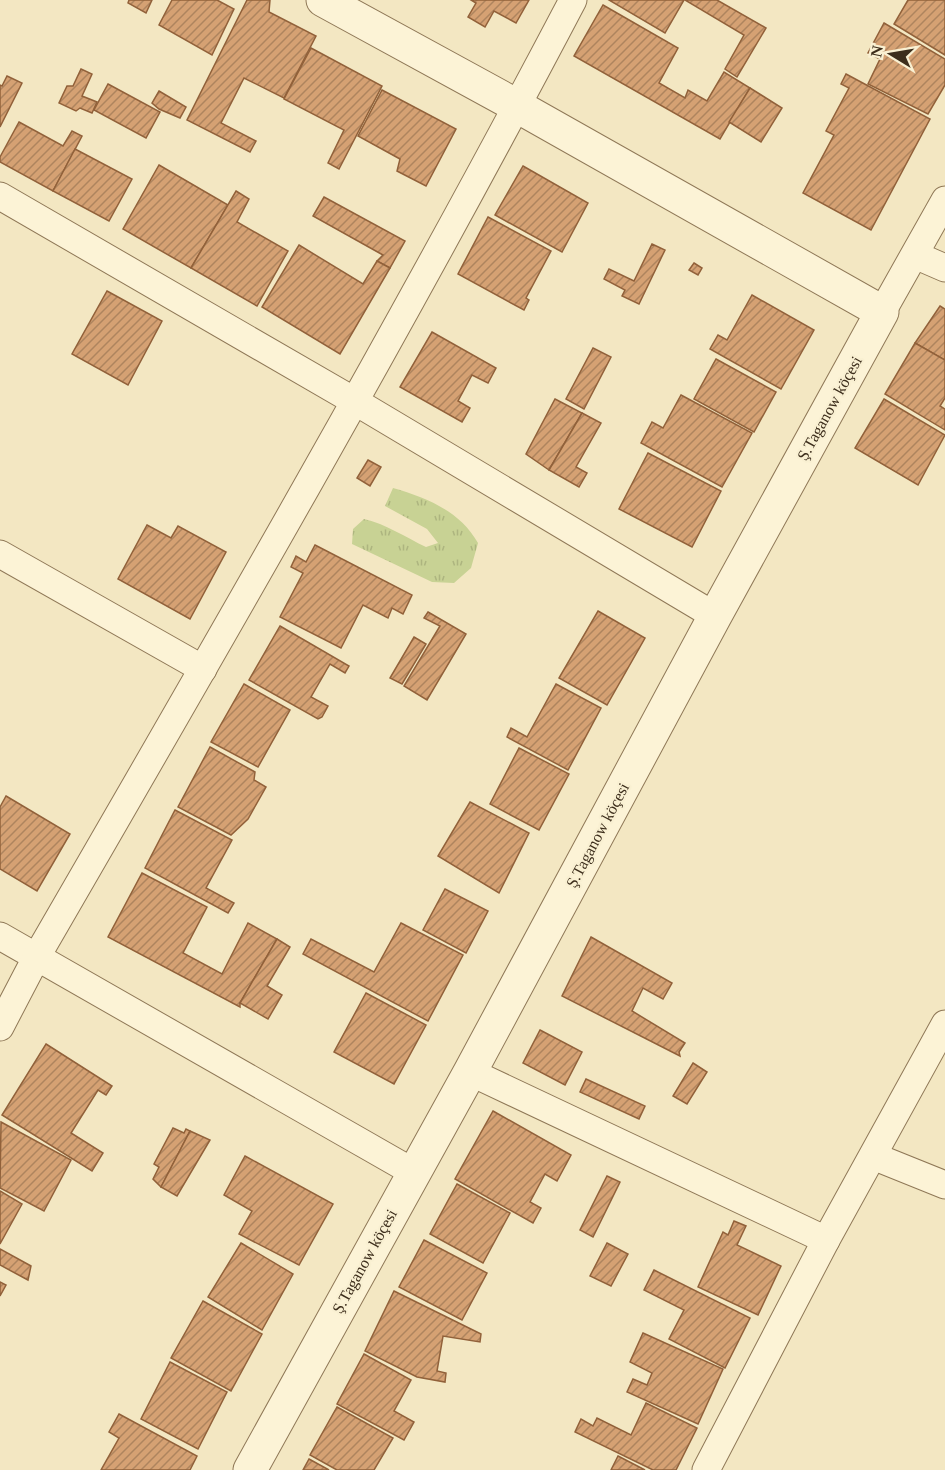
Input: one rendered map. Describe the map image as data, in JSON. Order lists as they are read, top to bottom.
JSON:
{
  "streets": {
    "street": ["Ş.Taganow köçesi"]
  },
  "north": "left"
}
